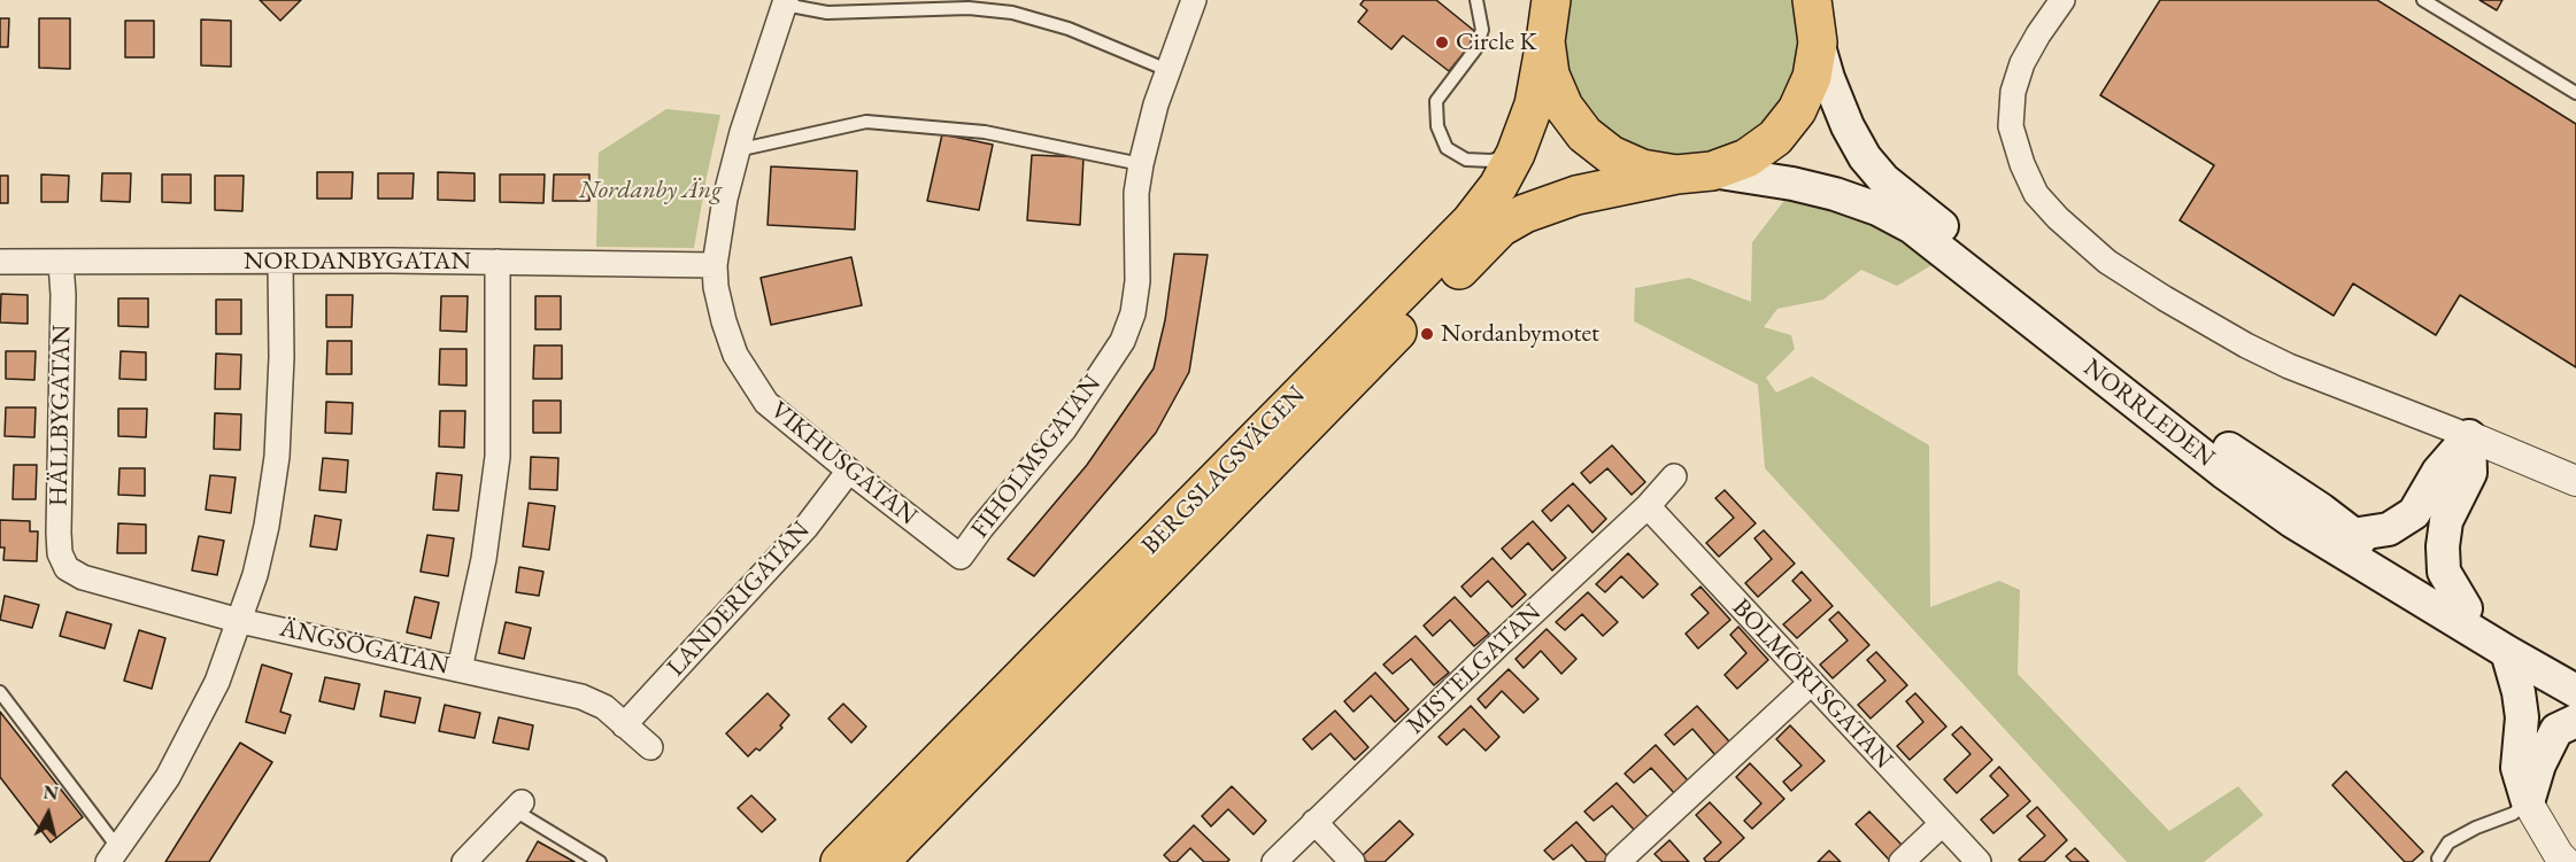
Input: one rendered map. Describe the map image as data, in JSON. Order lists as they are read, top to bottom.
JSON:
{
  "streets": {
    "highway": ["BERGSLAGSVÄGEN"],
    "main road": ["NORRLEDEN"],
    "street": [
      "NORDANBYGATAN",
      "HÄLLBYGATAN",
      "FIHOLMSGATAN",
      "VIKHUSGATAN",
      "LANDERIGATAN",
      "ÄNGSÖGATAN",
      "MISTELGATAN",
      "BOLMÖRTSGATAN"
    ]
  },
  "crossings": [
    ["NORDANBYGATAN", "HÄLLBYGATAN"],
    ["NORDANBYGATAN", "VIKHUSGATAN"],
    ["NORRLEDEN", "BERGSLAGSVÄGEN"],
    ["HÄLLBYGATAN", "ÄNGSÖGATAN"],
    ["FIHOLMSGATAN", "VIKHUSGATAN"],
    ["VIKHUSGATAN", "LANDERIGATAN"],
    ["LANDERIGATAN", "ÄNGSÖGATAN"],
    ["MISTELGATAN", "BOLMÖRTSGATAN"]
  ],
  "parks": ["Nordanby Äng"],
  "places": ["Circle K", "Nordanbymotet"],
  "north": "top"
}
